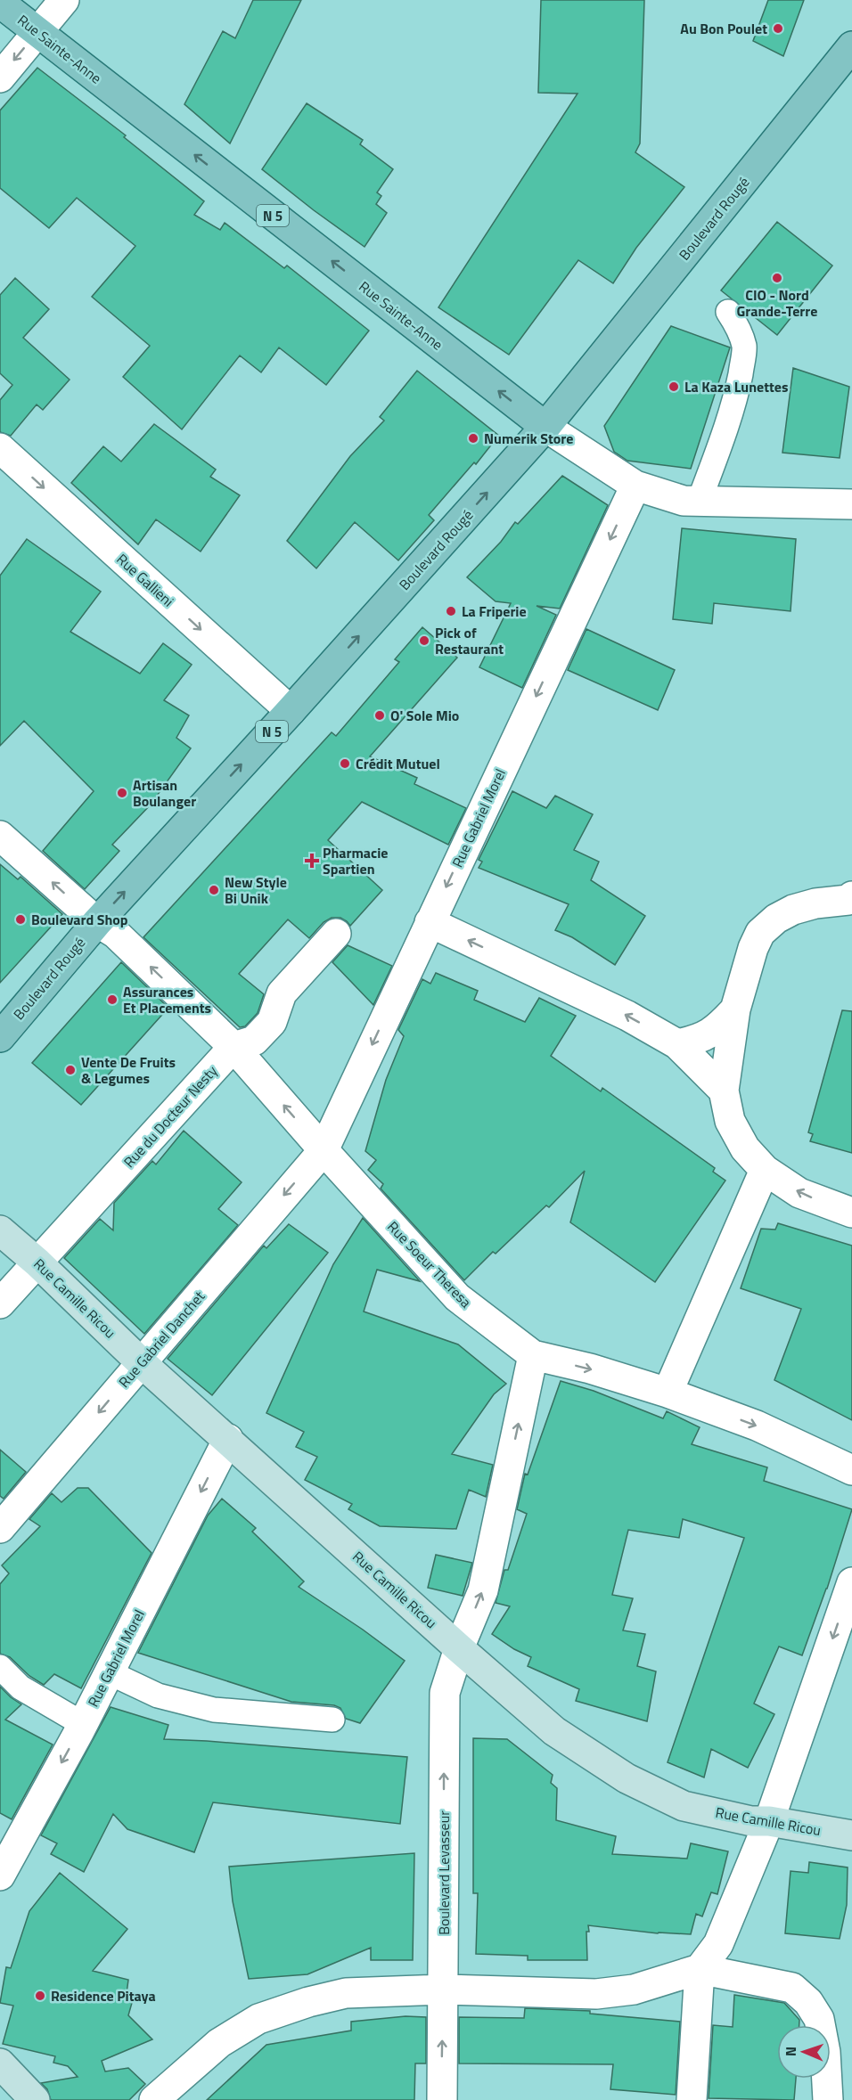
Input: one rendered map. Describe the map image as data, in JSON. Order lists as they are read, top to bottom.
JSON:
{
  "streets": {
    "main road": ["Rue Sainte-Anne", "N 5", "Boulevard Rougé"],
    "street": [
      "Rue Gallieni",
      "Rue Gabriel Morel",
      "Rue du Docteur Nesty",
      "Rue Soeur Theresa",
      "Rue Camille Ricou",
      "Rue Gabriel Danchet",
      "Boulevard Levasseur"
    ]
  },
  "crossings": [
    ["Rue Sainte-Anne", "Boulevard Rougé"],
    ["Rue Sainte-Anne", "Rue Gabriel Morel"],
    ["Boulevard Rougé", "Rue Gallieni"],
    ["Boulevard Rougé", "Rue Soeur Theresa"],
    ["Rue Gabriel Morel", "Rue Soeur Theresa"],
    ["Rue Gabriel Morel", "Rue Camille Ricou"],
    ["Rue Gabriel Morel", "Rue Gabriel Danchet"],
    ["Rue du Docteur Nesty", "Rue Soeur Theresa"],
    ["Rue du Docteur Nesty", "Rue Camille Ricou"],
    ["Rue Soeur Theresa", "Rue Gabriel Danchet"],
    ["Rue Soeur Theresa", "Boulevard Levasseur"],
    ["Rue Camille Ricou", "Rue Gabriel Danchet"],
    ["Rue Camille Ricou", "Boulevard Levasseur"]
  ],
  "one_way": [
    "Rue Sainte-Anne",
    "Boulevard Rougé",
    "Rue Gallieni",
    "Rue Gabriel Morel",
    "Rue Gabriel Danchet",
    "Boulevard Levasseur"
  ],
  "places": {
    "other": [
      "Au Bon Poulet",
      "CIO - Nord Grande-Terre",
      "La Kaza Lunettes",
      "Numerik Store",
      "La Friperie",
      "Pick of Restaurant",
      "O' Sole Mio",
      "Crédit Mutuel",
      "Artisan Boulanger",
      "New Style Bi Unik",
      "Boulevard Shop",
      "Assurances Et Placements",
      "Vente De Fruits & Legumes",
      "Residence Pitaya"
    ],
    "health": ["Pharmacie Spartien"]
  },
  "north": "left"
}
